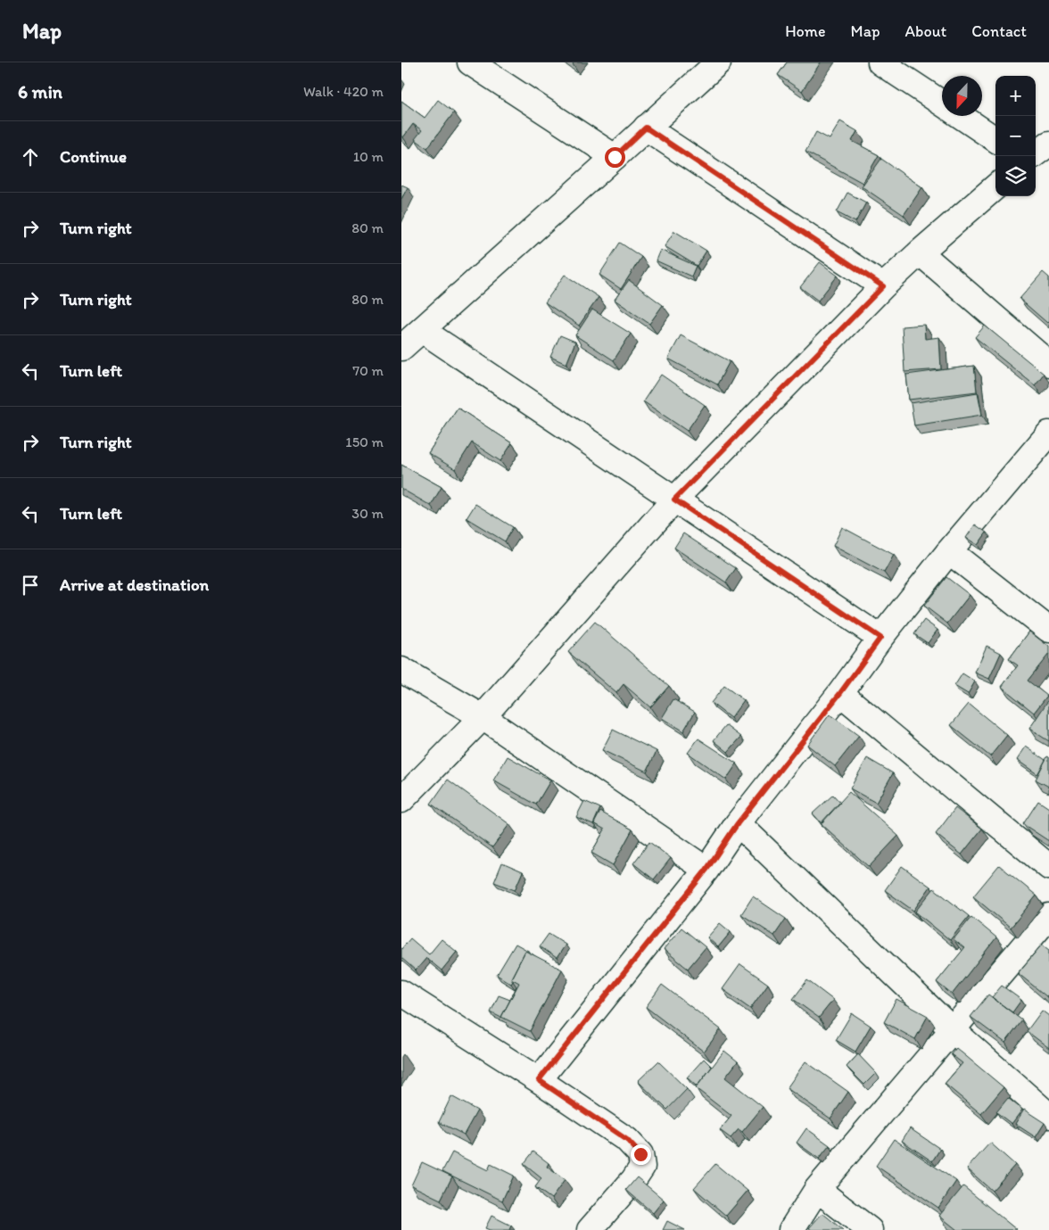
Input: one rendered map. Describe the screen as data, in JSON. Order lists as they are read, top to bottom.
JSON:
{
  "north": "bottom",
  "page": {
    "header": "Map",
    "nav": [
      "Home",
      "Map",
      "About",
      "Contact"
    ],
    "heading": ["6 min", "Walk · 420 m"],
    "map_buttons": ["+", "−"],
    "list": [
      ["Continue", "10 m"],
      ["Turn right", "80 m"],
      ["Turn right", "80 m"],
      ["Turn left", "70 m"],
      ["Turn right", "150 m"],
      ["Turn left", "30 m"],
      "Arrive at destination"
    ]
  }
}
